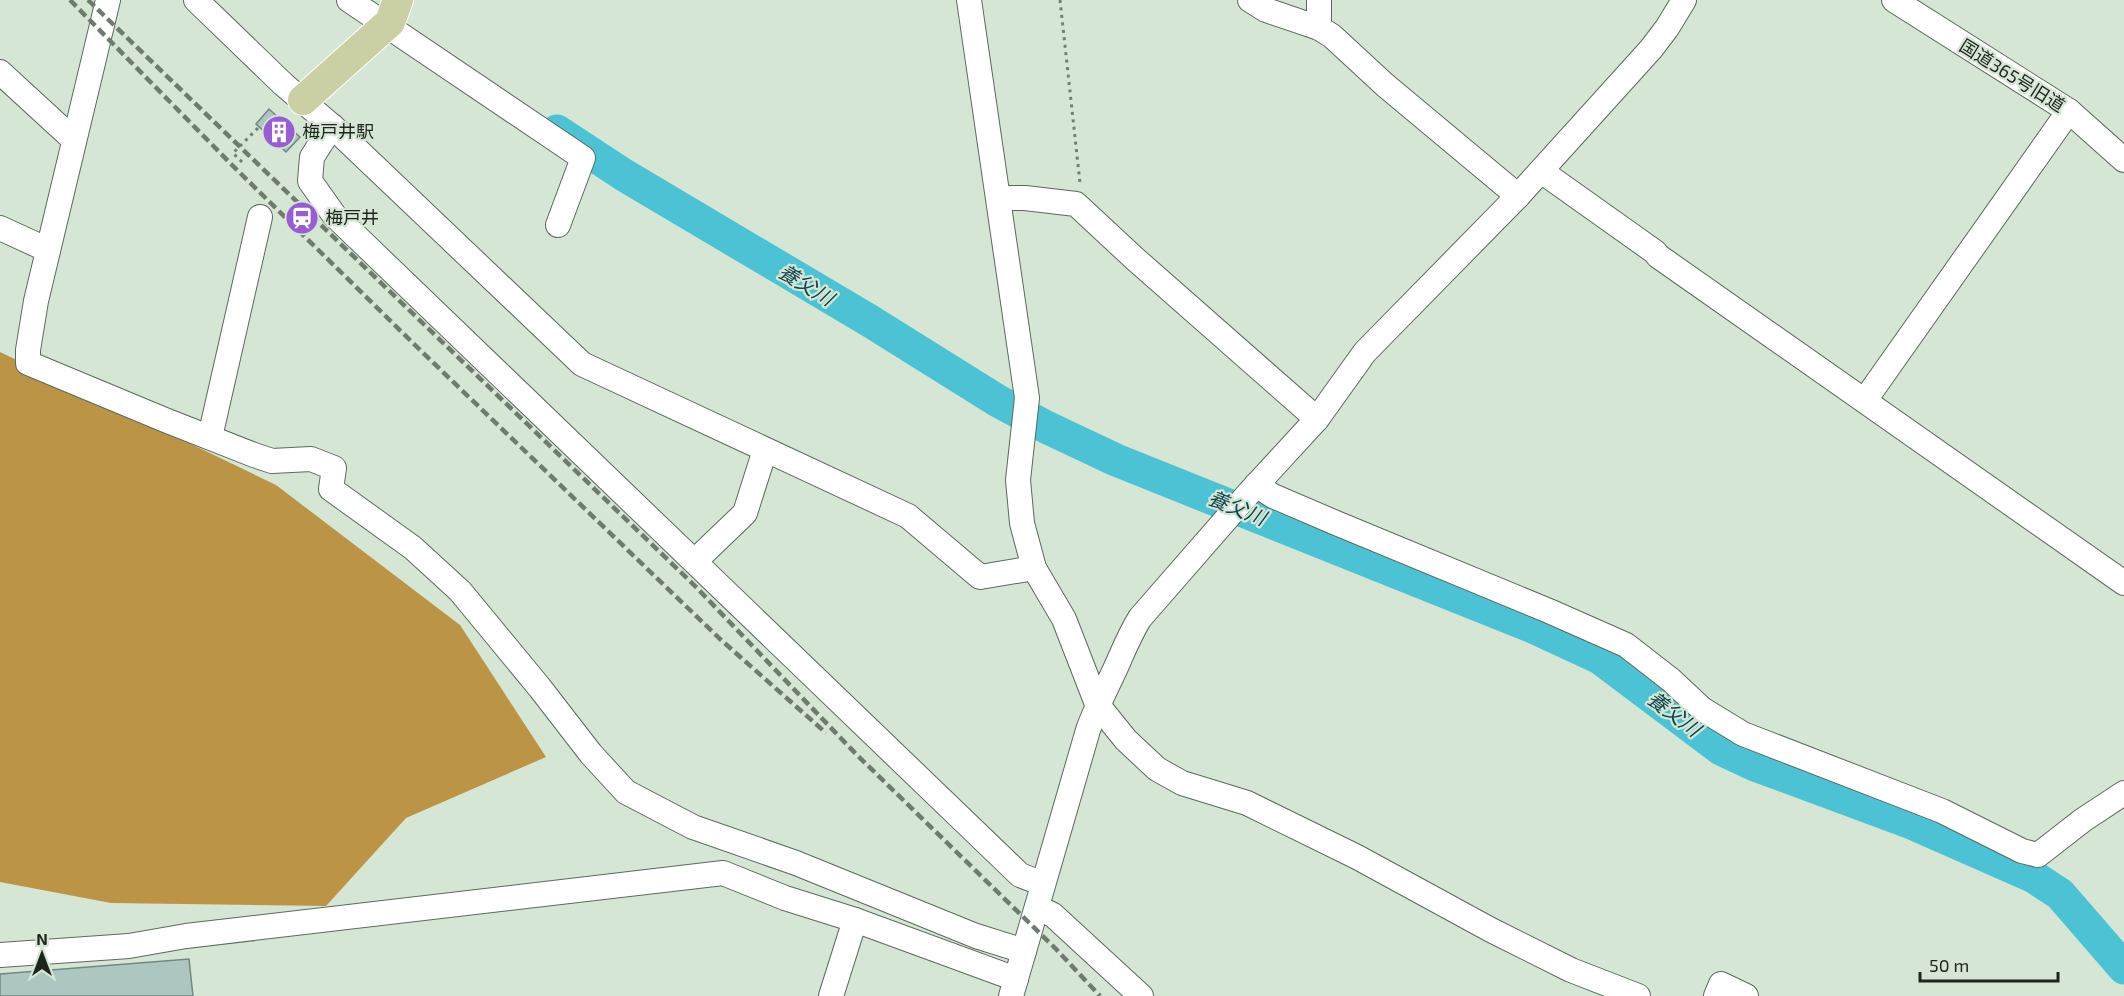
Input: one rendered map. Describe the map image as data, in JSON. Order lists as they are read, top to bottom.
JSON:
{
  "streets": {
    "street": ["国道365号旧道"]
  },
  "water": ["養父川"],
  "places": {
    "building": ["梅戸井駅"],
    "station": ["梅戸井"]
  },
  "scale_bar": "50 m",
  "north": "top"
}
